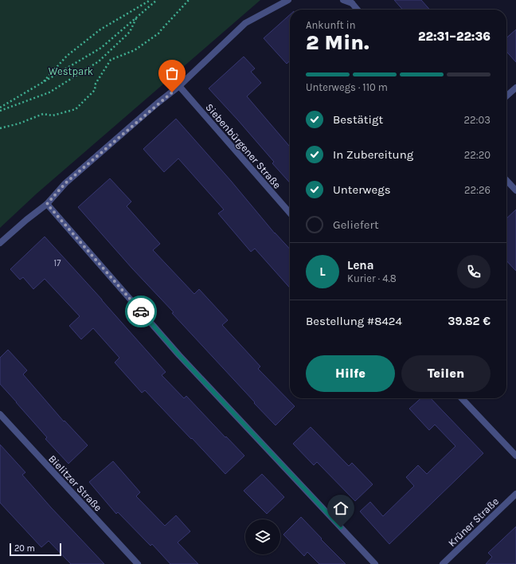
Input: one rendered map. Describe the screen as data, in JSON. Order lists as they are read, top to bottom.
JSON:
{
  "streets": {
    "street": ["Siebenbürgener Straße", "Bielitzer Straße", "Krüner Straße"]
  },
  "parks": ["Westpark"],
  "house_numbers": ["17"],
  "scale_bar": "20 m",
  "page": {
    "heading": ["2 Min.", "Ankunft in", "22:31–22:36"],
    "panel": [
      "Lena",
      "Kurier · 4.8",
      "Bestellung #8424",
      "39.82 €"
    ],
    "bar": "Unterwegs · 110 m",
    "list": [
      ["Bestätigt", "22:03"],
      ["In Zubereitung", "22:20"],
      ["Unterwegs", "22:26"],
      "Geliefert"
    ],
    "round": "L",
    "buttons": ["Hilfe", "Teilen"],
    "scale": "20 m"
  }
}
